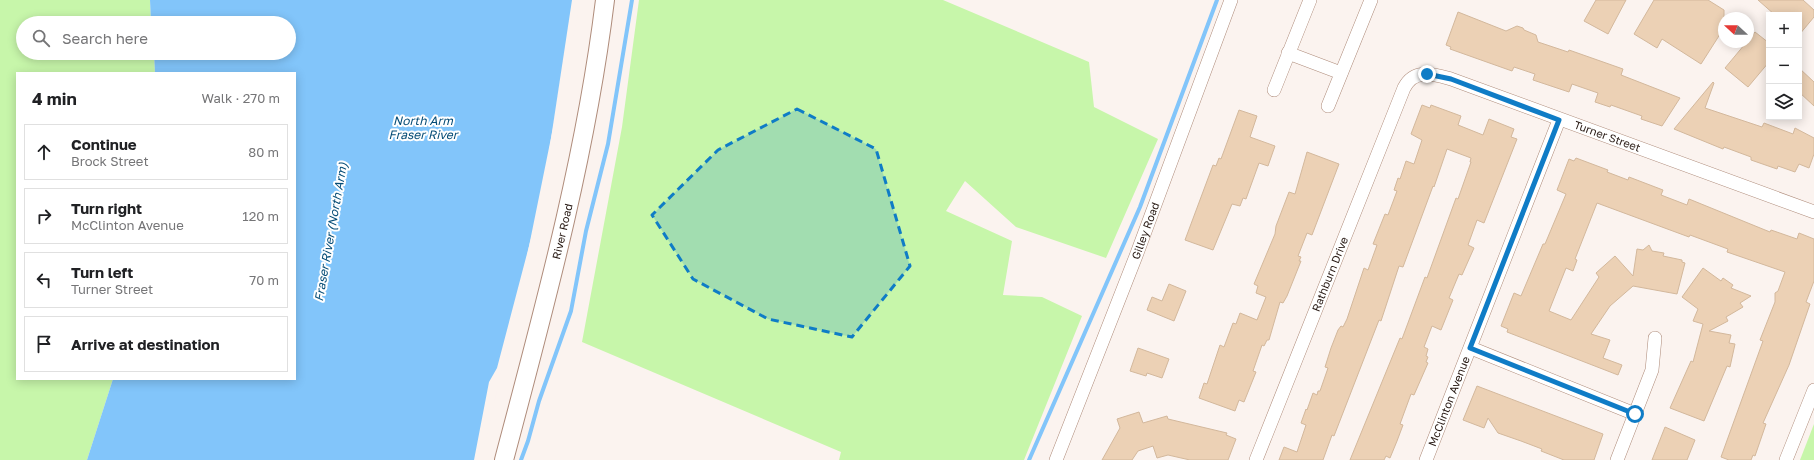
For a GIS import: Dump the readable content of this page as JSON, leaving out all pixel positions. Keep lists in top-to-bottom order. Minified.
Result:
{"streets":{"street":["Turner Street","Gilley Road","River Road","Rathburn Drive","McClinton Avenue"]},"crossings":[["Turner Street","Rathburn Drive"],["Turner Street","McClinton Avenue"]],"water":["North Arm Fraser River","Fraser River (North Arm)"],"north":"left","page":{"map_buttons":["+","−"],"search":"Search here","heading":["4 min","Walk · 270 m"],"list":[["Continue","Brock Street","80 m"],["Turn right","McClinton Avenue","120 m"],["Turn left","Turner Street","70 m"],"Arrive at destination"]}}
